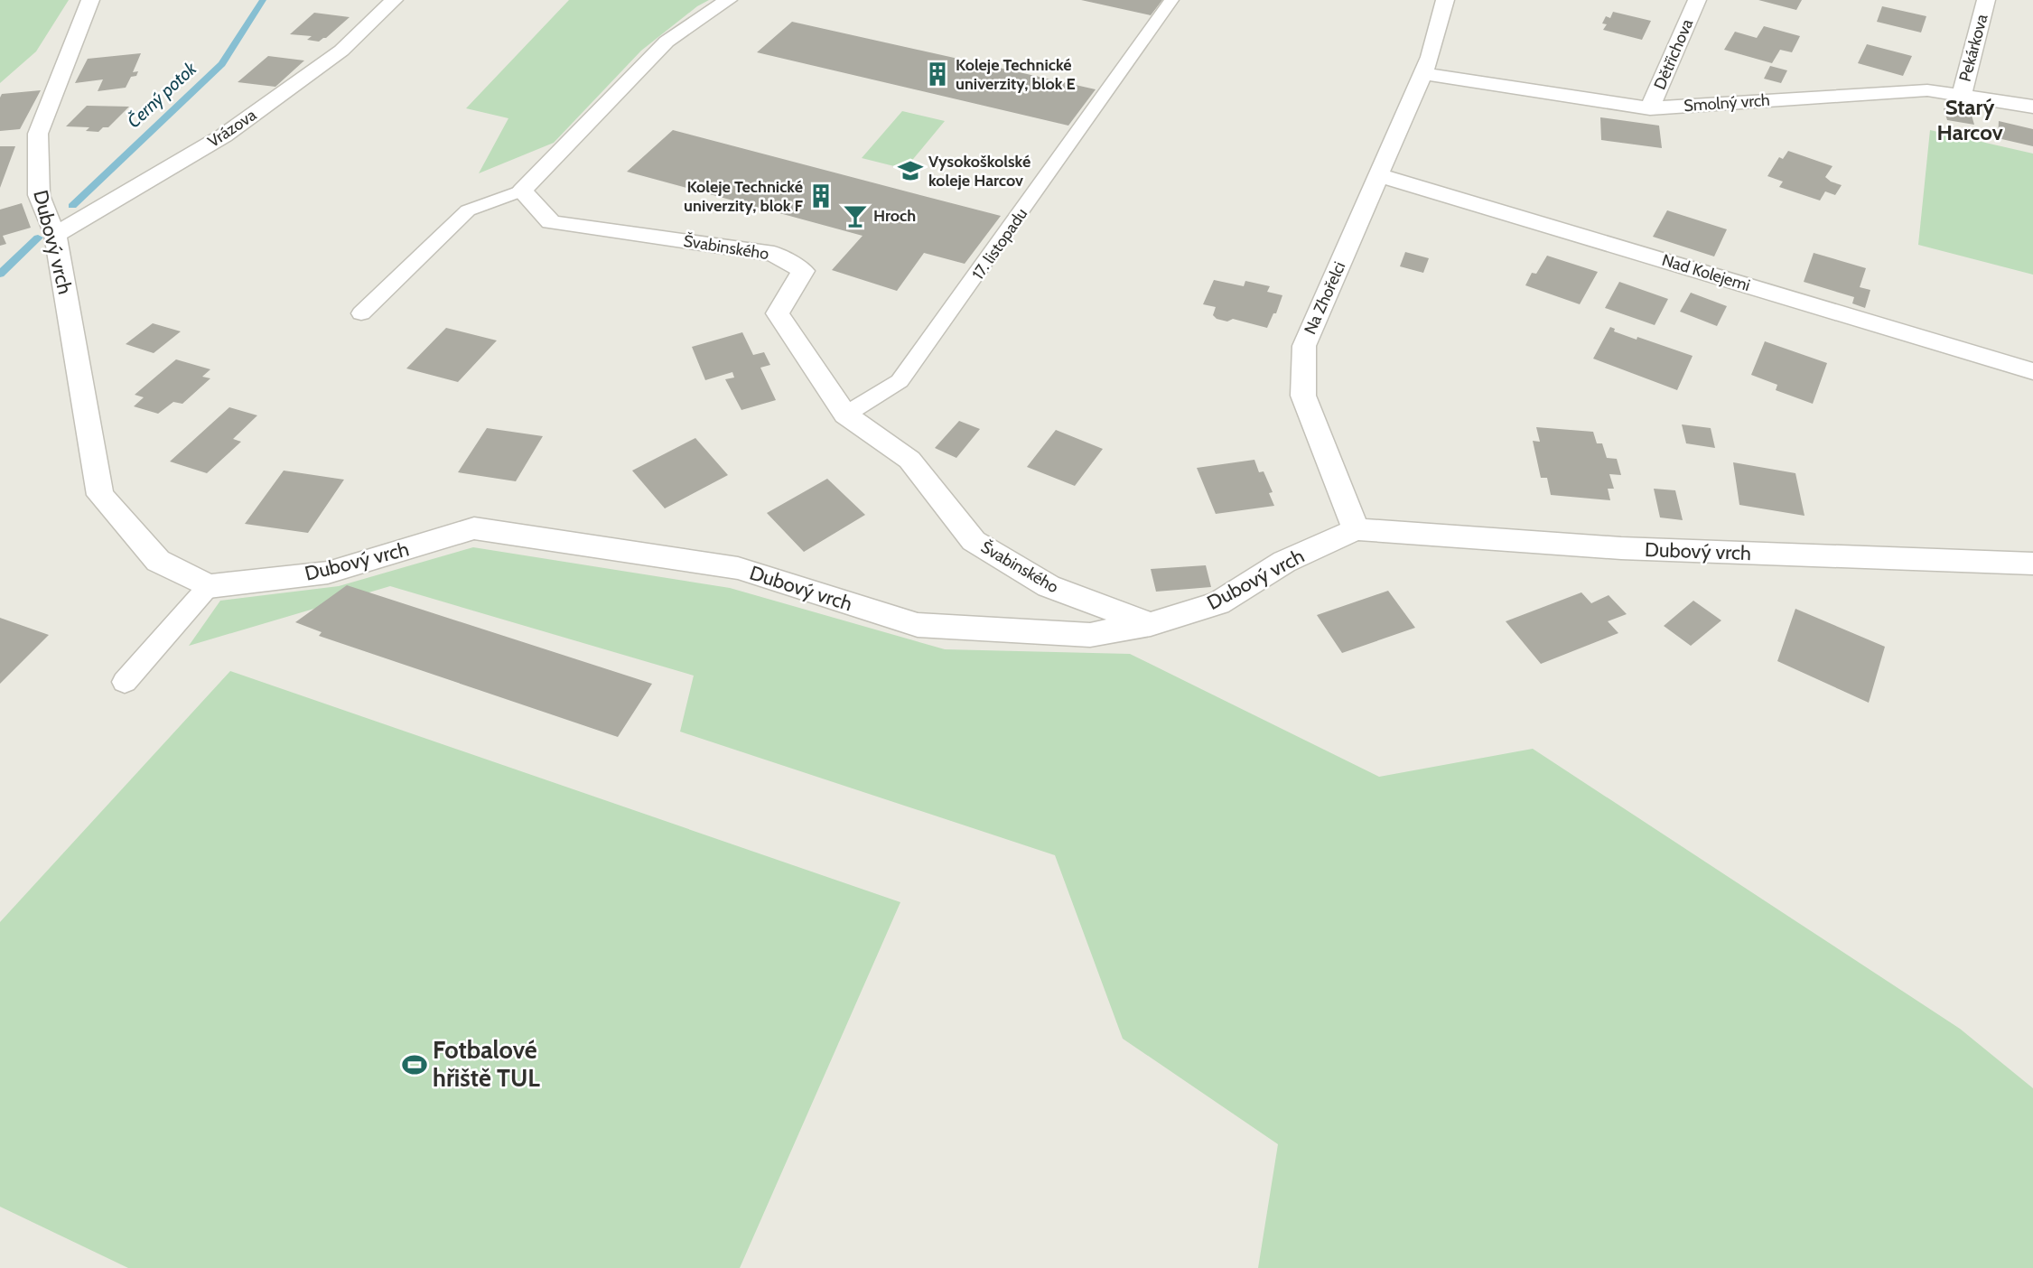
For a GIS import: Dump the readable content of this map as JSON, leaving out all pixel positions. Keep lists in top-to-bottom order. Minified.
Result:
{"streets":{"street":["Pekárkova","Dětřichova","Smolný vrch","Vrázova","Dubový vrch","Švabinského","Nad Kolejemi","Na Zhořelci"],"lane":["17. listopadu"]},"crossings":[["Pekárkova","Smolný vrch"],["Dětřichova","Smolný vrch"],["Smolný vrch","Na Zhořelci"],["Vrázova","Dubový vrch"],["Dubový vrch","Švabinského"],["Dubový vrch","Na Zhořelci"],["17. listopadu","Švabinského"],["Nad Kolejemi","Na Zhořelci"]],"districts":["Starý Harcov"],"water":["Černý potok"],"places":{"building":["Koleje Technické univerzity, blok E","Koleje Technické univerzity, blok F"],"school or university":["Vysokoškolské koleje Harcov"],"bar":["Hroch"],"sports":["Fotbalové hřiště TUL"]}}
